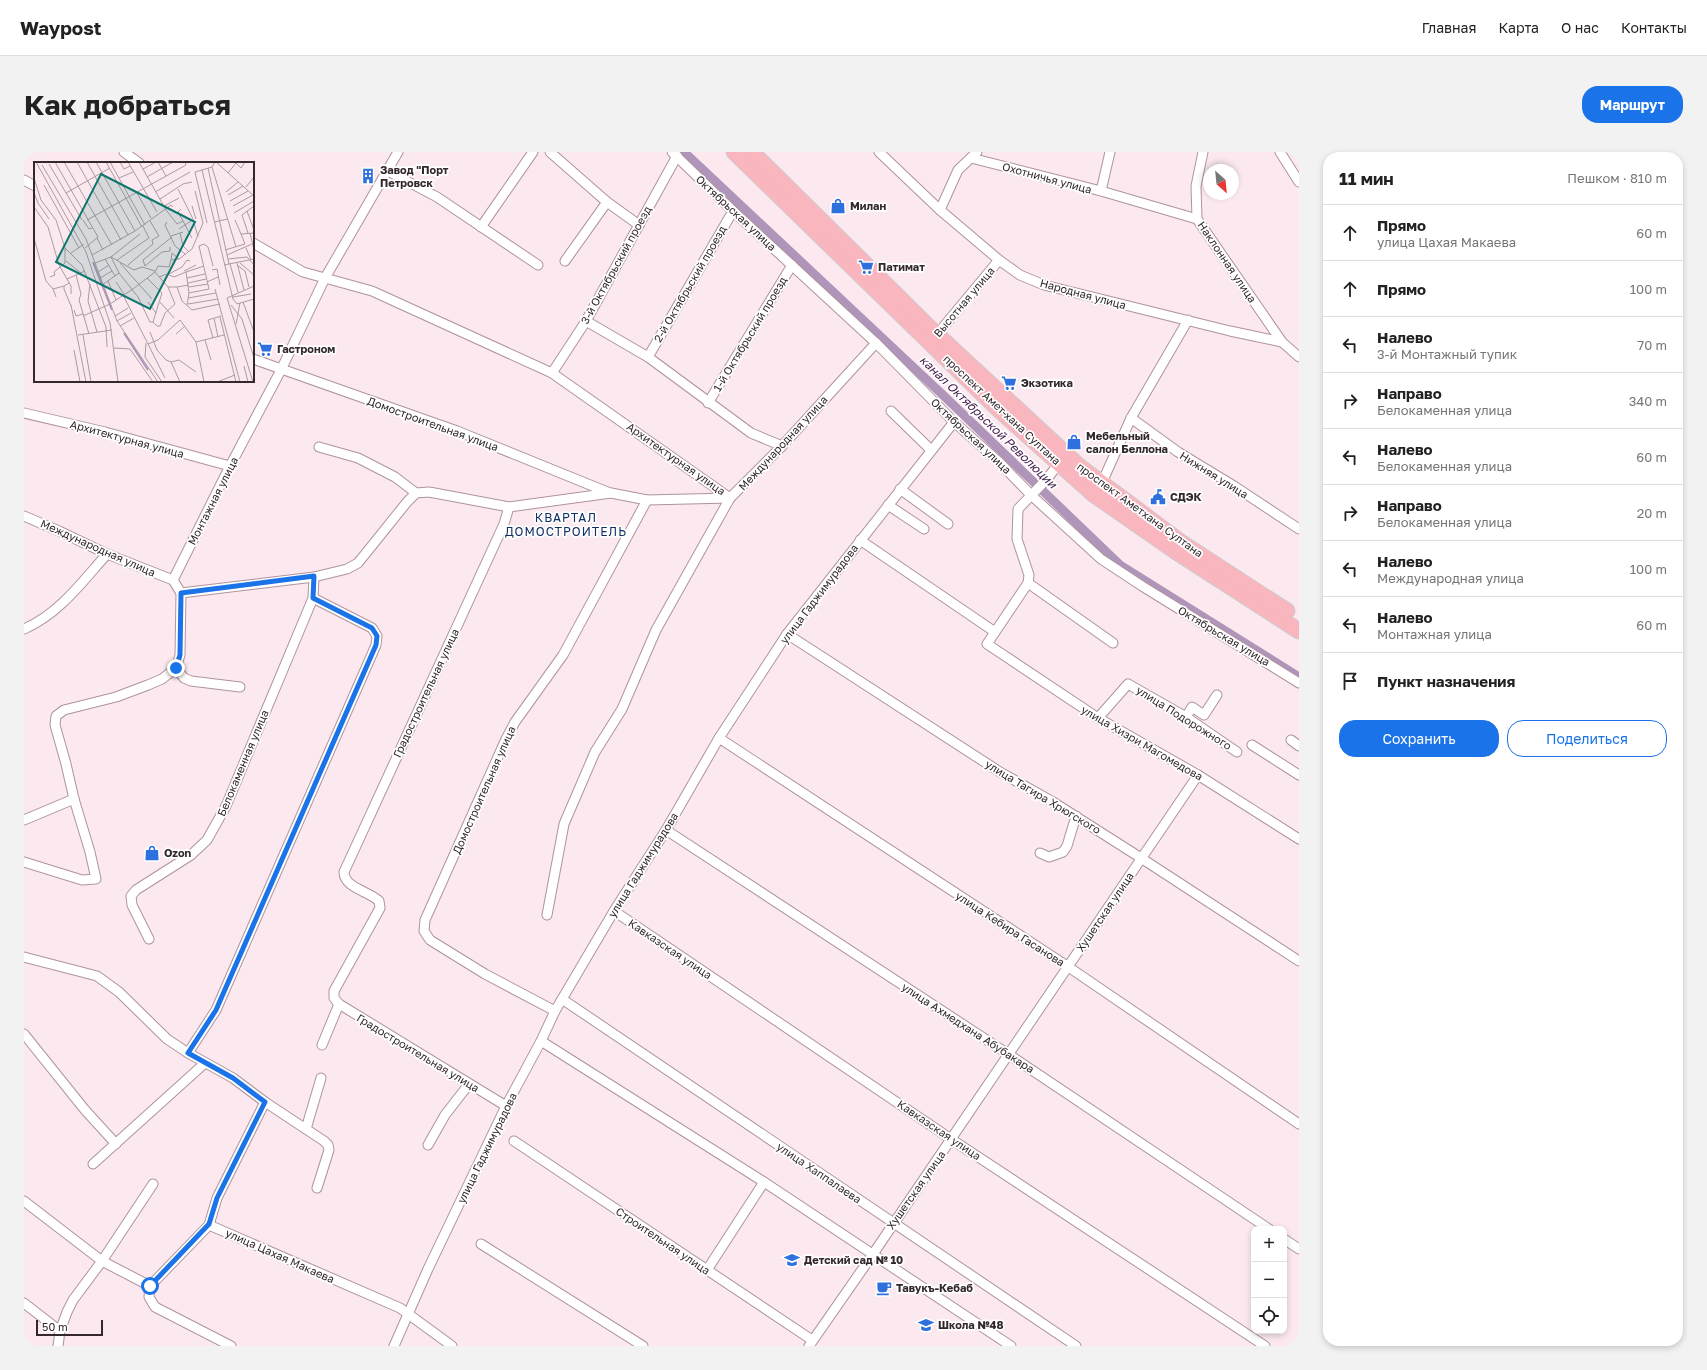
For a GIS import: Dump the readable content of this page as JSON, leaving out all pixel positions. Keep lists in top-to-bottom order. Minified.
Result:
{"streets":{"main road":["проспект Амет-хана Султана","проспект Аметхана Султана"],"street":["Охотничья улица","Октябрьская улица","Наклонная улица","3-й Октябрьский проезд","2-й Октябрьский проезд","Народная улица","Высотная улица","1-й Октябрьский проезд","Домостроительная улица","Архитектурная улица","Международная улица","Нижняя улица","Монтажная улица","улица Гаджимурадова","Градостроительная улица","улица Подорожного","улица Хизри Магомедова","Белокаменная улица","улица Тагира Хрюгского","Хушетская улица","улица Кебира Гасанова","Кавказская улица","улица Ахмедхана Абубакара","улица Хаппалаева","Строительная улица","улица Цахая Макаева"]},"crossings":[["Охотничья улица","Наклонная улица"],["Октябрьская улица","3-й Октябрьский проезд"],["Октябрьская улица","2-й Октябрьский проезд"],["Октябрьская улица","1-й Октябрьский проезд"],["Октябрьская улица","Международная улица"],["Октябрьская улица","улица Гаджимурадова"],["Наклонная улица","Народная улица"],["3-й Октябрьский проезд","Архитектурная улица"],["Народная улица","Высотная улица"],["Высотная улица","проспект Амет-хана Султана"],["проспект Амет-хана Султана","проспект Аметхана Султана"],["Домостроительная улица","Международная улица"],["Домостроительная улица","Монтажная улица"],["Домостроительная улица","улица Гаджимурадова"],["Архитектурная улица","Международная улица"],["Архитектурная улица","Монтажная улица"],["Международная улица","Монтажная улица"],["Международная улица","Градостроительная улица"],["улица Гаджимурадова","Градостроительная улица"],["улица Гаджимурадова","улица Тагира Хрюгского"],["улица Гаджимурадова","улица Кебира Гасанова"],["улица Гаджимурадова","Кавказская улица"],["улица Гаджимурадова","улица Ахмедхана Абубакара"],["улица Гаджимурадова","улица Хаппалаева"],["улица Гаджимурадова","улица Цахая Макаева"],["улица Подорожного","улица Хизри Магомедова"],["улица Хизри Магомедова","Хушетская улица"],["улица Тагира Хрюгского","Хушетская улица"],["Хушетская улица","улица Кебира Гасанова"],["Хушетская улица","Кавказская улица"],["Хушетская улица","улица Ахмедхана Абубакара"],["Хушетская улица","улица Хаппалаева"],["Хушетская улица","Строительная улица"]],"districts":["КВАРТАЛ ДОМОСТРОИТЕЛЬ"],"water":["канал Октябрьской Революции"],"places":{"building":["Завод \"Порт Петровск"],"shop":["Милан","Мебельный салон Беллона","Ozon"],"supermarket":["Патимат","Гастроном","Экзотика"],"public building":["СДЭК"],"school or university":["Детский сад № 10","Школа №48"],"cafe":["Тавукъ-Кебаб"]},"scale_bar":"50 m","north":"bottom right","page":{"header":"Waypost","nav":["Главная","Карта","О нас","Контакты"],"buttons":["Маршрут",["Сохранить","Поделиться"]],"title":"Как добраться","heading":["11 мин","Пешком · 810 m"],"list":[["Прямо","улица Цахая Макаева","60 m"],["Прямо","100 m"],["Налево","3-й Монтажный тупик","70 m"],["Направо","Белокаменная улица","340 m"],["Налево","Белокаменная улица","60 m"],["Направо","Белокаменная улица","20 m"],["Налево","Международная улица","100 m"],["Налево","Монтажная улица","60 m"],"Пункт назначения"],"map_buttons":["+","−"],"scale":"50 m"}}
